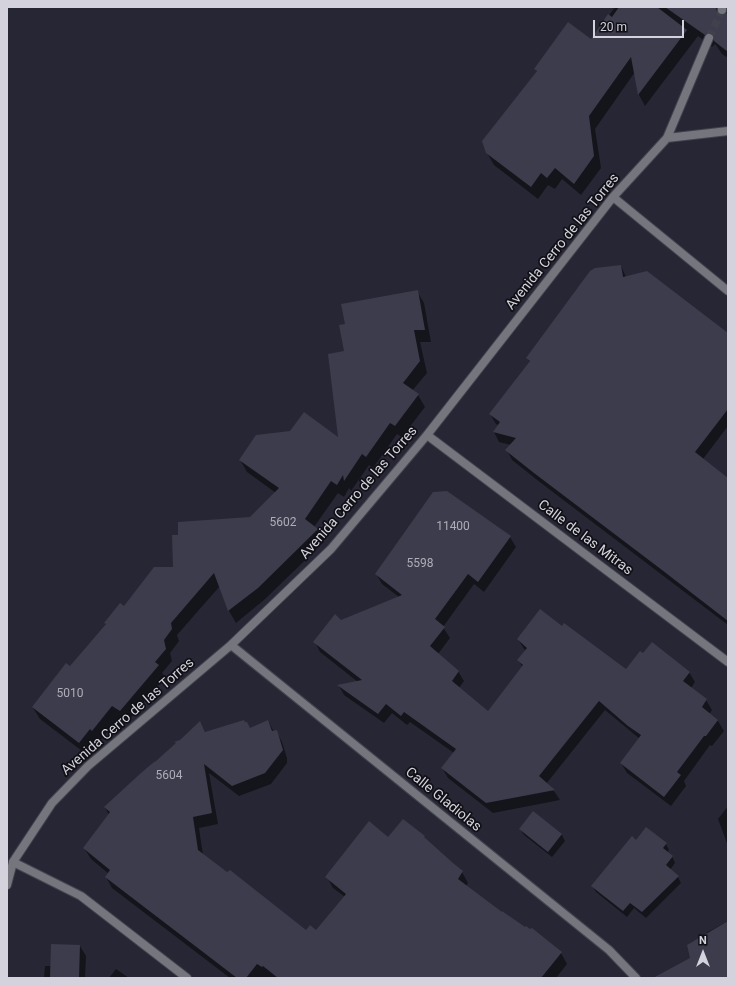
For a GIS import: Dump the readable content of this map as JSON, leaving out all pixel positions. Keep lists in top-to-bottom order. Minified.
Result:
{"streets":{"street":["Avenida Cerro de las Torres","Calle de las Mitras","Calle Gladiolas"]},"crossings":[["Avenida Cerro de las Torres","Calle de las Mitras"],["Avenida Cerro de las Torres","Calle Gladiolas"]],"house_numbers":["5602","11400","5598","5010","5604"],"scale_bar":"20 m","north":"top"}
